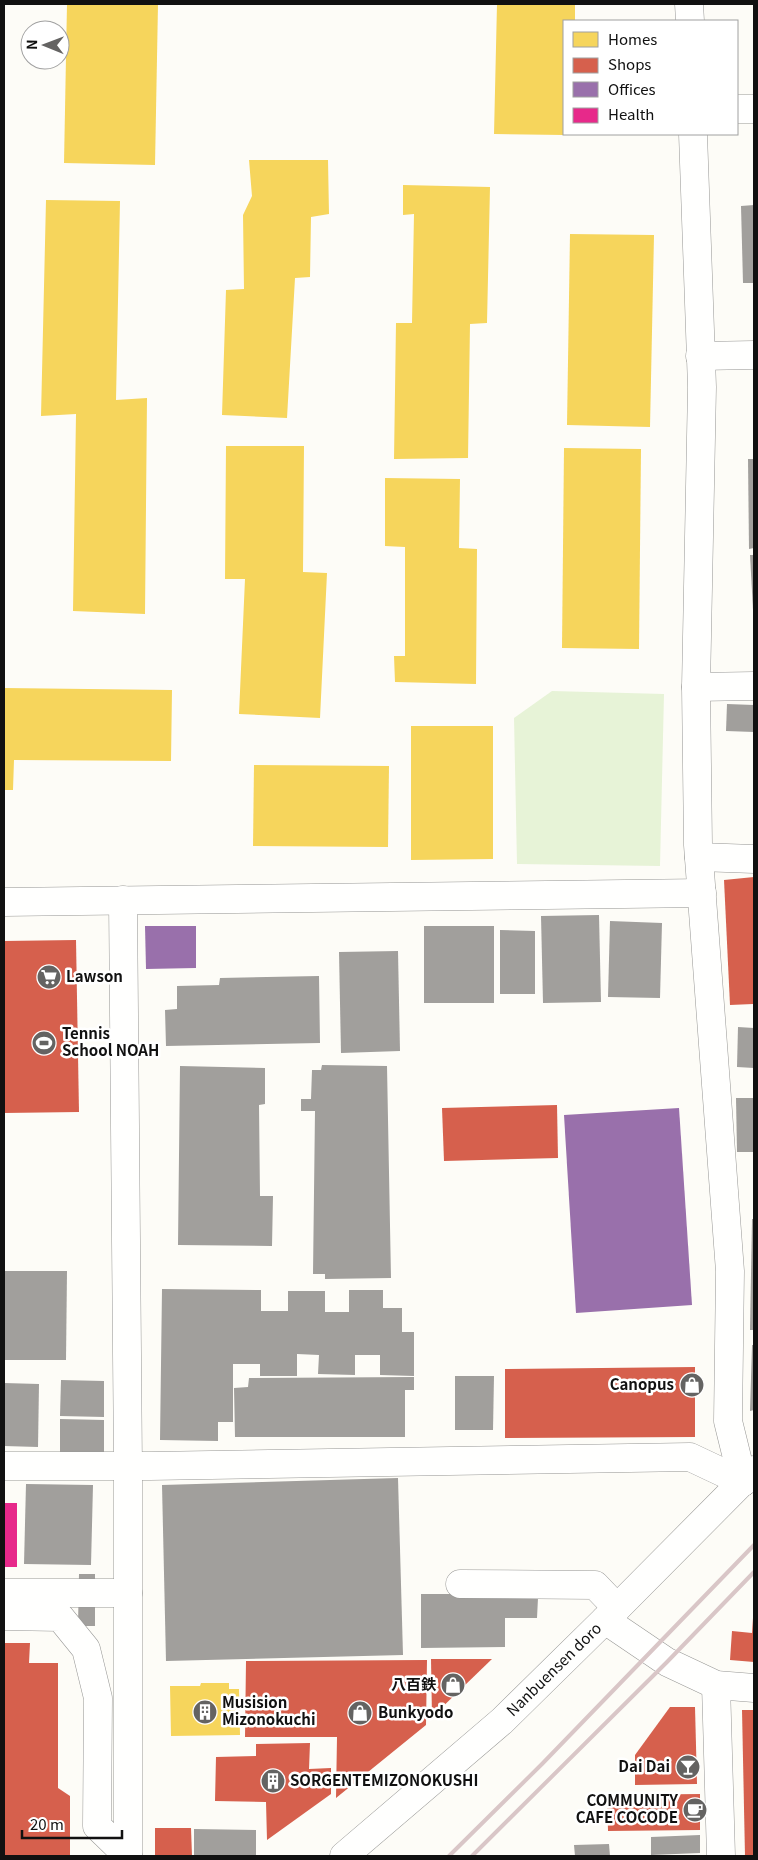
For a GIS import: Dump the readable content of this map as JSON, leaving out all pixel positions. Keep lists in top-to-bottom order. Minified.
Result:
{"streets":{"street":["Nanbuensen doro"]},"places":{"supermarket":["Lawson"],"sports":["Tennis School NOAH"],"shop":["Canopus","八百鉄","Bunkyodo"],"building":["Musision Mizonokuchi","SORGENTEMIZONOKUSHI"],"bar":["Dai Dai"],"cafe":["COMMUNITY CAFE COCODE"]},"legend":["Homes","Shops","Offices","Health"],"scale_bar":"20 m","north":"left"}
